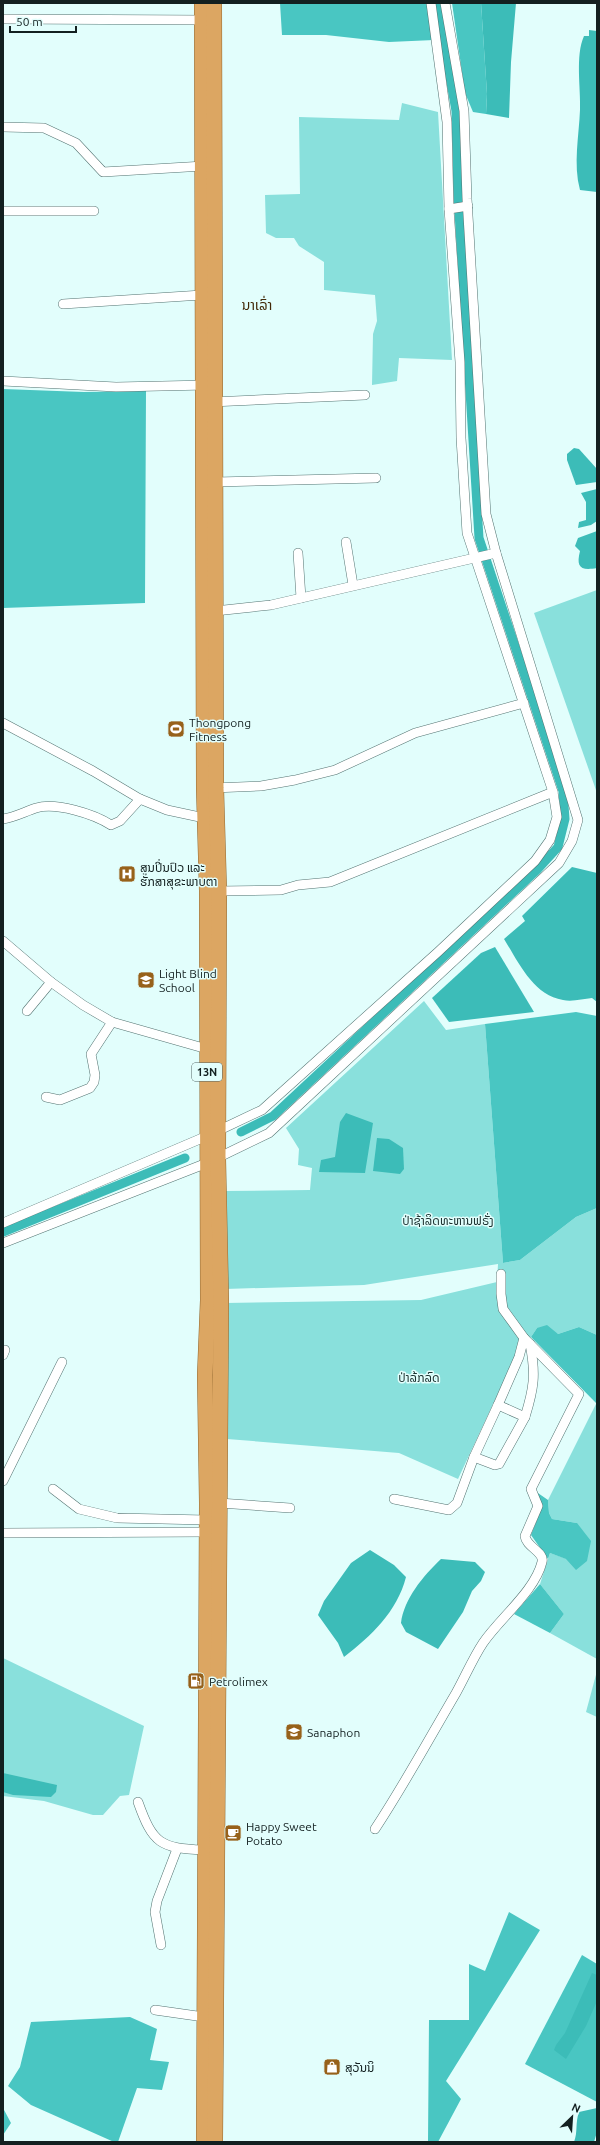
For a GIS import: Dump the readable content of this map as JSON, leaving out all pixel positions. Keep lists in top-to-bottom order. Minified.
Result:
{"streets":{"highway":["13N"]},"districts":["ນາເລົ່າ"],"parks":["ປ່າຊ້າລິດທະຫານຟຣັ່ງ","ປ່າລ້ກລົດ"],"places":{"sports":["Thongpong Fitness"],"hospital":["ສູນປິ່ນປົວ ແລະ ຮັກສາສຸຂະພາບຕາ"],"school or university":["Light Blind School","Sanaphon"],"fuel station":["Petrolimex"],"cafe":["Happy Sweet Potato"],"shop":["ສຸວັນນິ"]},"scale_bar":"50 m","north":"top right"}
